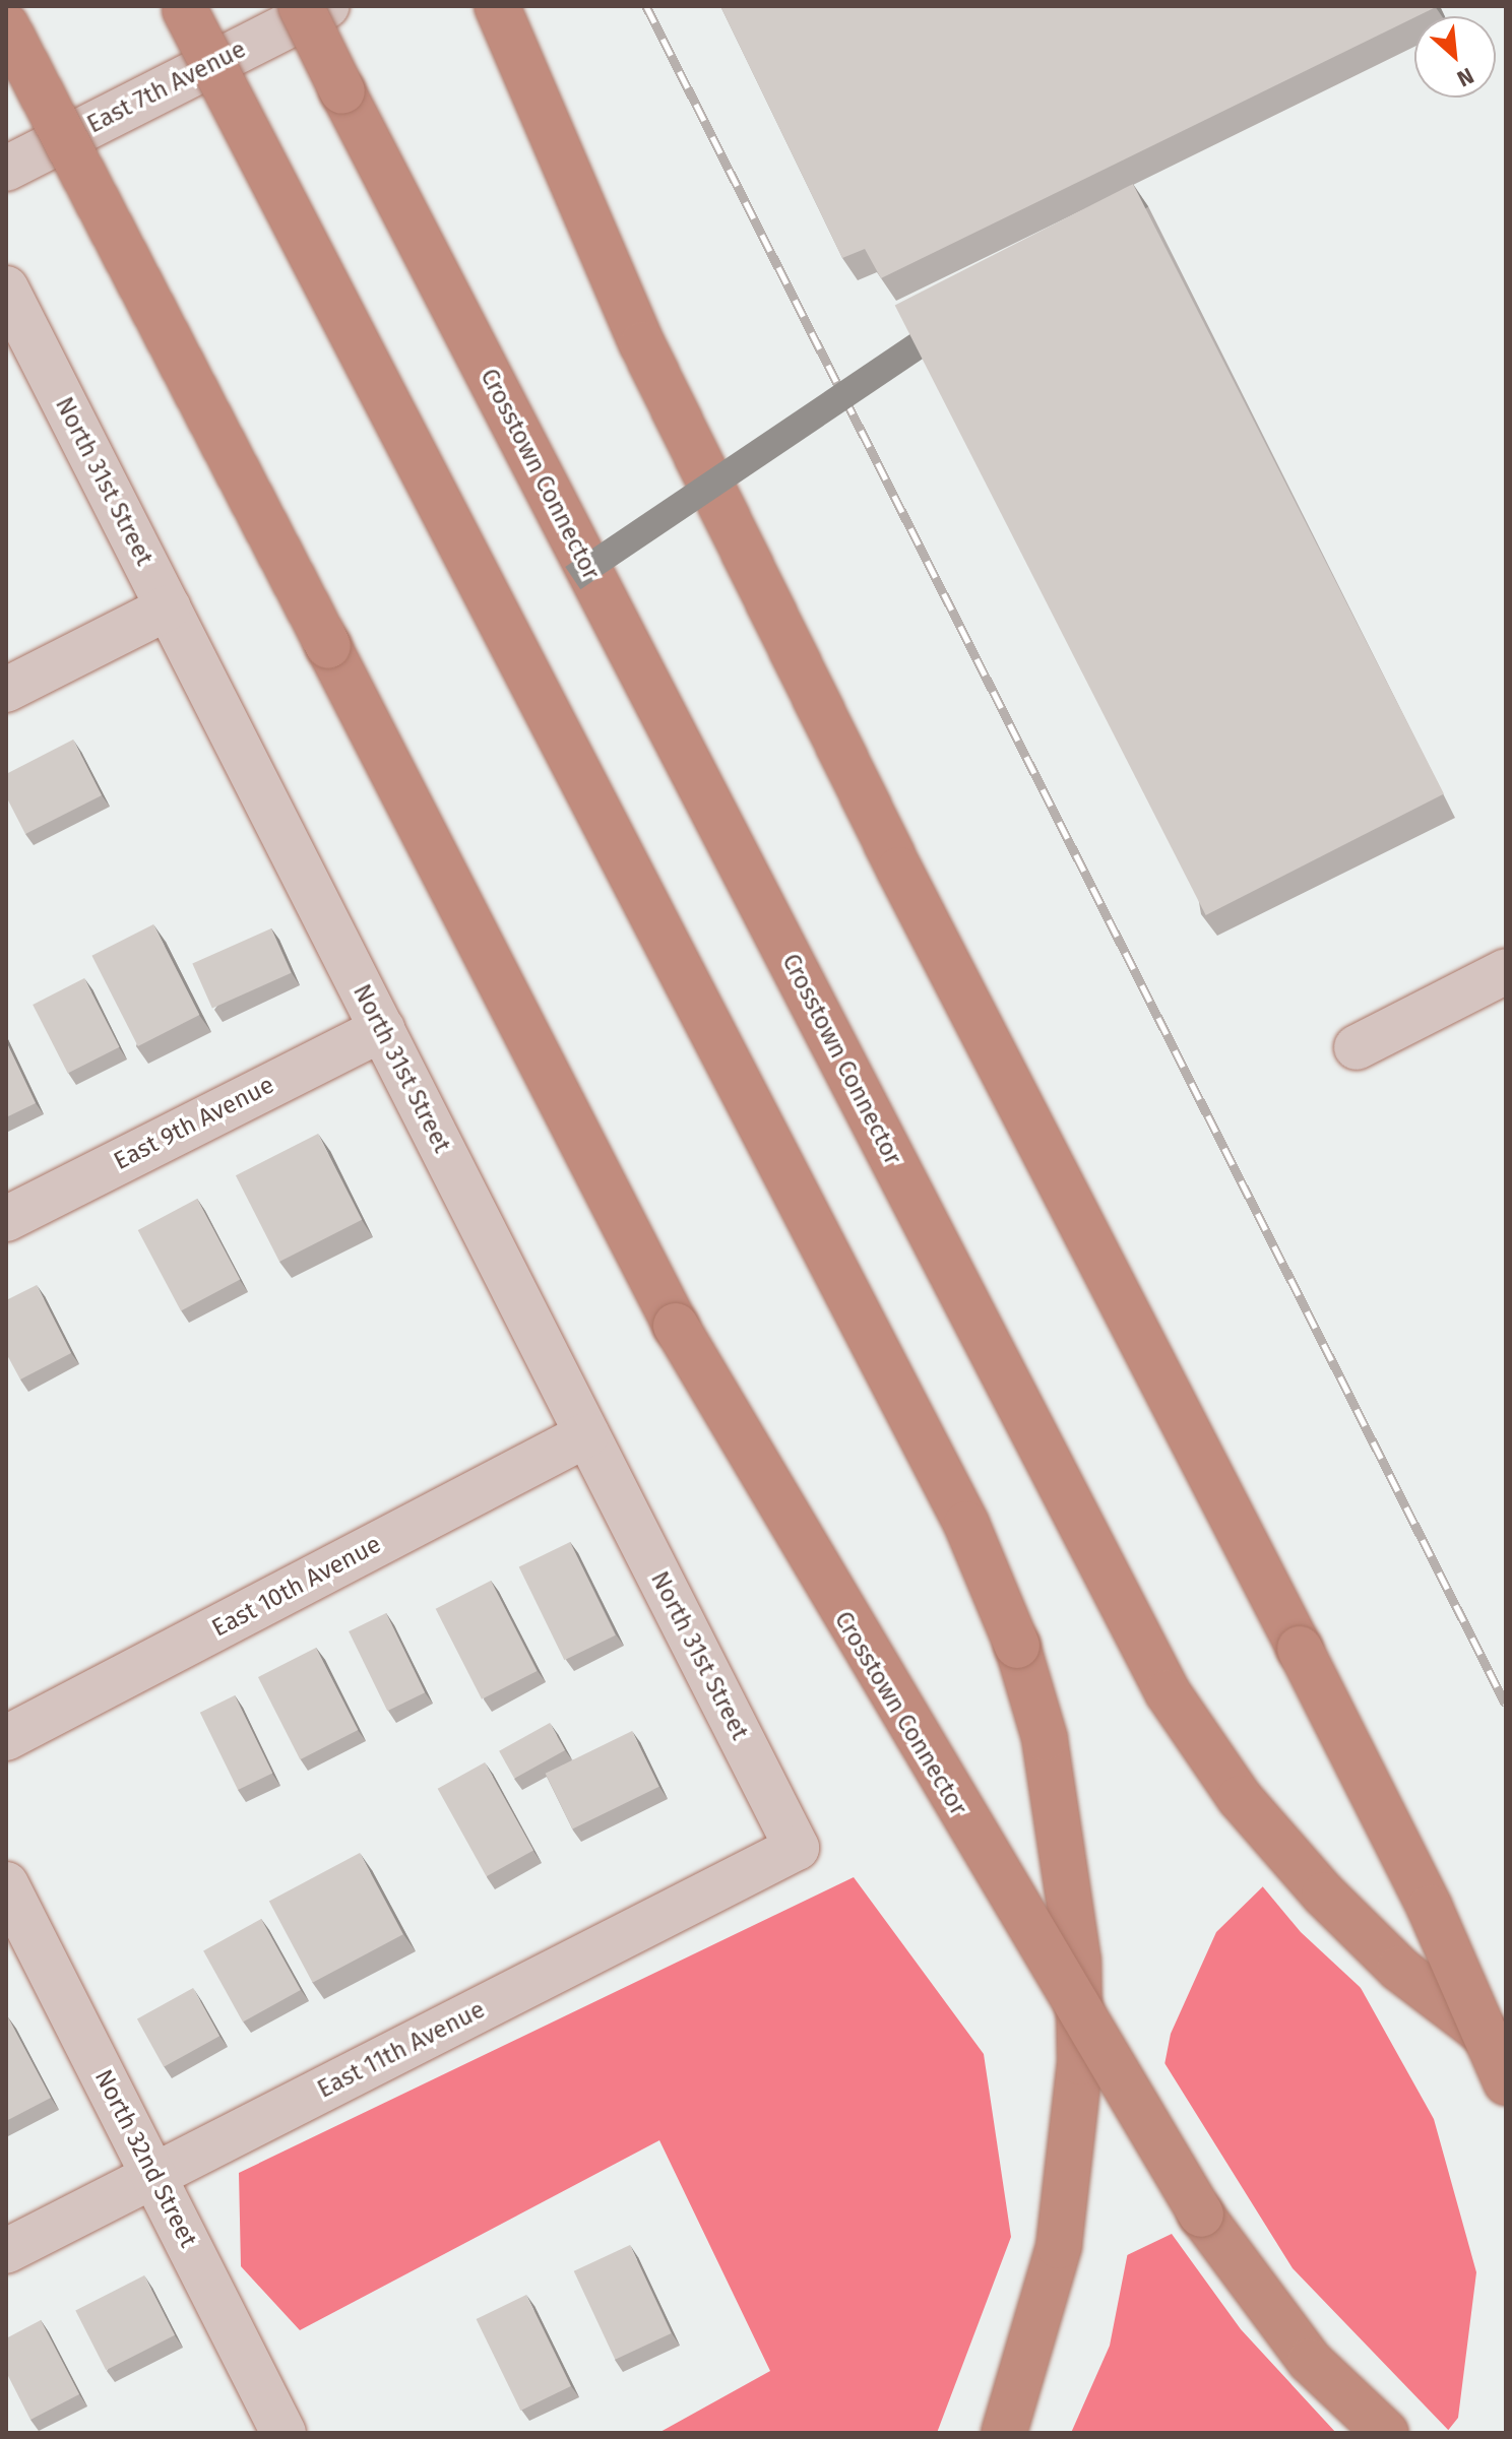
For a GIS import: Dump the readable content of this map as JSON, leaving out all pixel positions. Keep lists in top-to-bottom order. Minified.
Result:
{"streets":{"highway":["Crosstown Connector"],"street":["East 7th Avenue","North 31st Street","East 9th Avenue","East 10th Avenue","East 11th Avenue","North 32nd Street"]},"crossings":[["North 31st Street","East 9th Avenue"],["North 31st Street","East 10th Avenue"],["North 31st Street","East 11th Avenue"],["East 11th Avenue","North 32nd Street"]],"north":"bottom right"}
